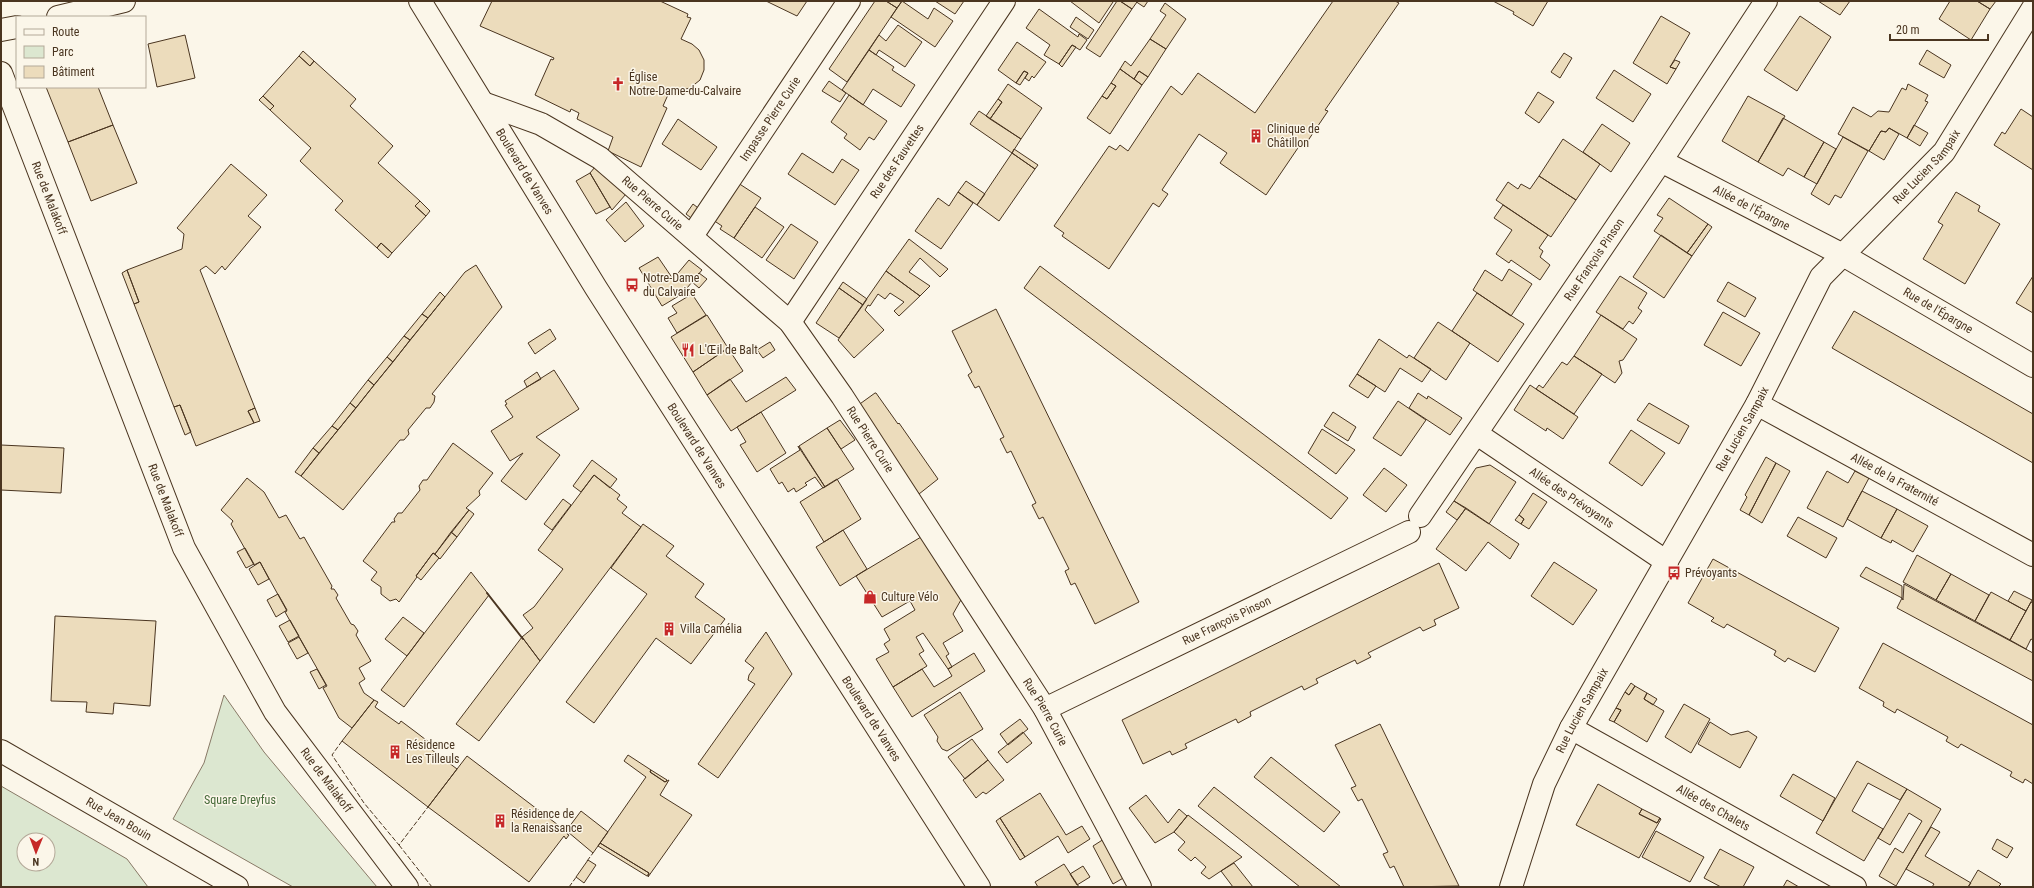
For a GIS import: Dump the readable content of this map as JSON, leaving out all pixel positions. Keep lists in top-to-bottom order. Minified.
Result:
{"streets":{"street":["Impasse Pierre Curie","Rue des Fauvettes","Rue Lucien Sampaix","Boulevard de Vanves","Rue de Malakoff","Rue Pierre Curie","Allée de l'Épargne","Rue François Pinson","Rue de l'Épargne","Allée de la Fraternité","Allée des Prévoyants","Allée des Chalets","Rue Jean Bouin"]},"crossings":[["Impasse Pierre Curie","Rue Pierre Curie"],["Rue des Fauvettes","Rue Pierre Curie"],["Rue Lucien Sampaix","Allée de l'Épargne"],["Rue Lucien Sampaix","Rue de l'Épargne"],["Rue Lucien Sampaix","Allée de la Fraternité"],["Rue Lucien Sampaix","Allée des Prévoyants"],["Rue Lucien Sampaix","Allée des Chalets"],["Boulevard de Vanves","Rue Pierre Curie"],["Rue Pierre Curie","Rue François Pinson"],["Allée de l'Épargne","Rue François Pinson"],["Allée de l'Épargne","Rue de l'Épargne"],["Rue François Pinson","Allée des Prévoyants"]],"parks":["Square Dreyfus"],"places":{"church":["Église Notre-Dame-du-Calvaire"],"building":["Clinique de Châtillon","Villa Camélia","Résidence Les Tilleuls","Résidence de la Renaissance"],"bus stop":["Notre-Dame du Calvaire","Prévoyants"],"restaurant":["L'Œil de Balt"],"shop":["Culture Vélo"]},"legend":["Route","Parc","Bâtiment"],"scale_bar":"20 m","north":"bottom"}
